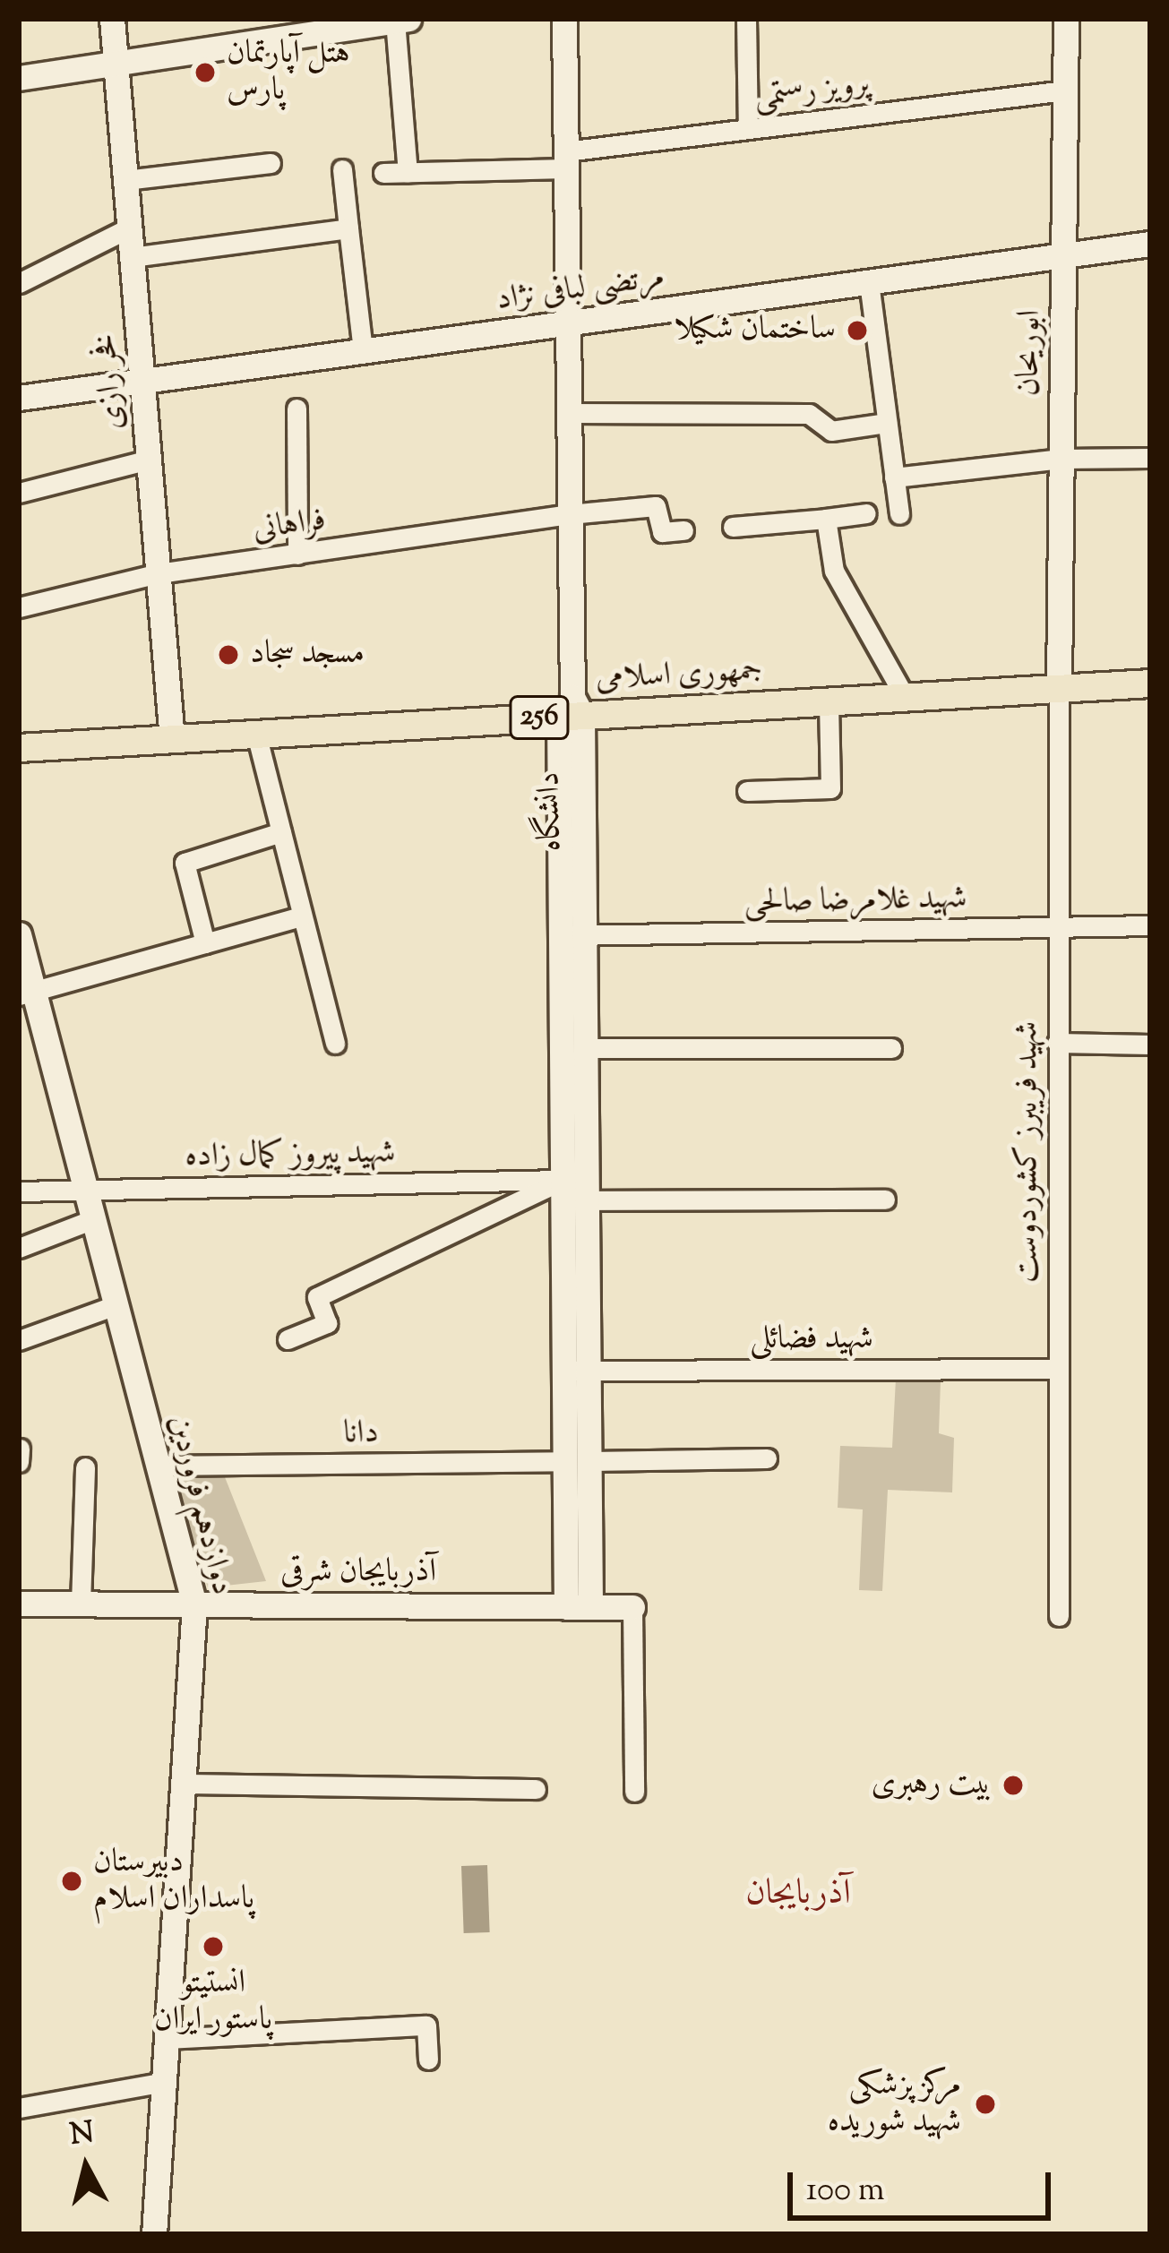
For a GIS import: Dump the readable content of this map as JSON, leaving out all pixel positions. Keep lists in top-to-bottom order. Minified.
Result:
{"streets":{"main road":["مرتضی لبافی نژاد","ابوریحان","فخر رازی","جمهوری اسلامی","256","دانشگاه","دوازدهم فروردین","آذربایجان شرقی"],"street":["پرویز رستمی","فراهانی","شهید غلامرضا صالحی","شهید فریبرز کشوردوست","شهید پیروز کمال زاده","شهید فضائلی","دانا"]},"crossings":[["پرویز رستمی","ابوریحان"],["پرویز رستمی","دانشگاه"],["مرتضی لبافی نژاد","ابوریحان"],["مرتضی لبافی نژاد","فخر رازی"],["مرتضی لبافی نژاد","دانشگاه"],["ابوریحان","جمهوری اسلامی"],["ابوریحان","شهید فریبرز کشوردوست"],["فخر رازی","فراهانی"],["فخر رازی","جمهوری اسلامی"],["فراهانی","دانشگاه"],["جمهوری اسلامی","دانشگاه"],["جمهوری اسلامی","شهید فریبرز کشوردوست"],["دانشگاه","شهید غلامرضا صالحی"],["دانشگاه","شهید پیروز کمال زاده"],["دانشگاه","شهید فضائلی"],["دانشگاه","دانا"],["دانشگاه","آذربایجان شرقی"],["شهید غلامرضا صالحی","شهید فریبرز کشوردوست"],["شهید فریبرز کشوردوست","شهید فضائلی"],["شهید پیروز کمال زاده","دوازدهم فروردین"],["دانا","دوازدهم فروردین"],["دوازدهم فروردین","آذربایجان شرقی"]],"districts":["آذربایجان"],"places":["هتل آپارتمان پارس","ساختمان شکیلا","مسجد سجاد","بیت رهبری","دبیرستان پاسداران اسلام","انستیتو پاستور ایران","مرکز پزشکی شهید شوریده"],"scale_bar":"100 m","north":"top"}
